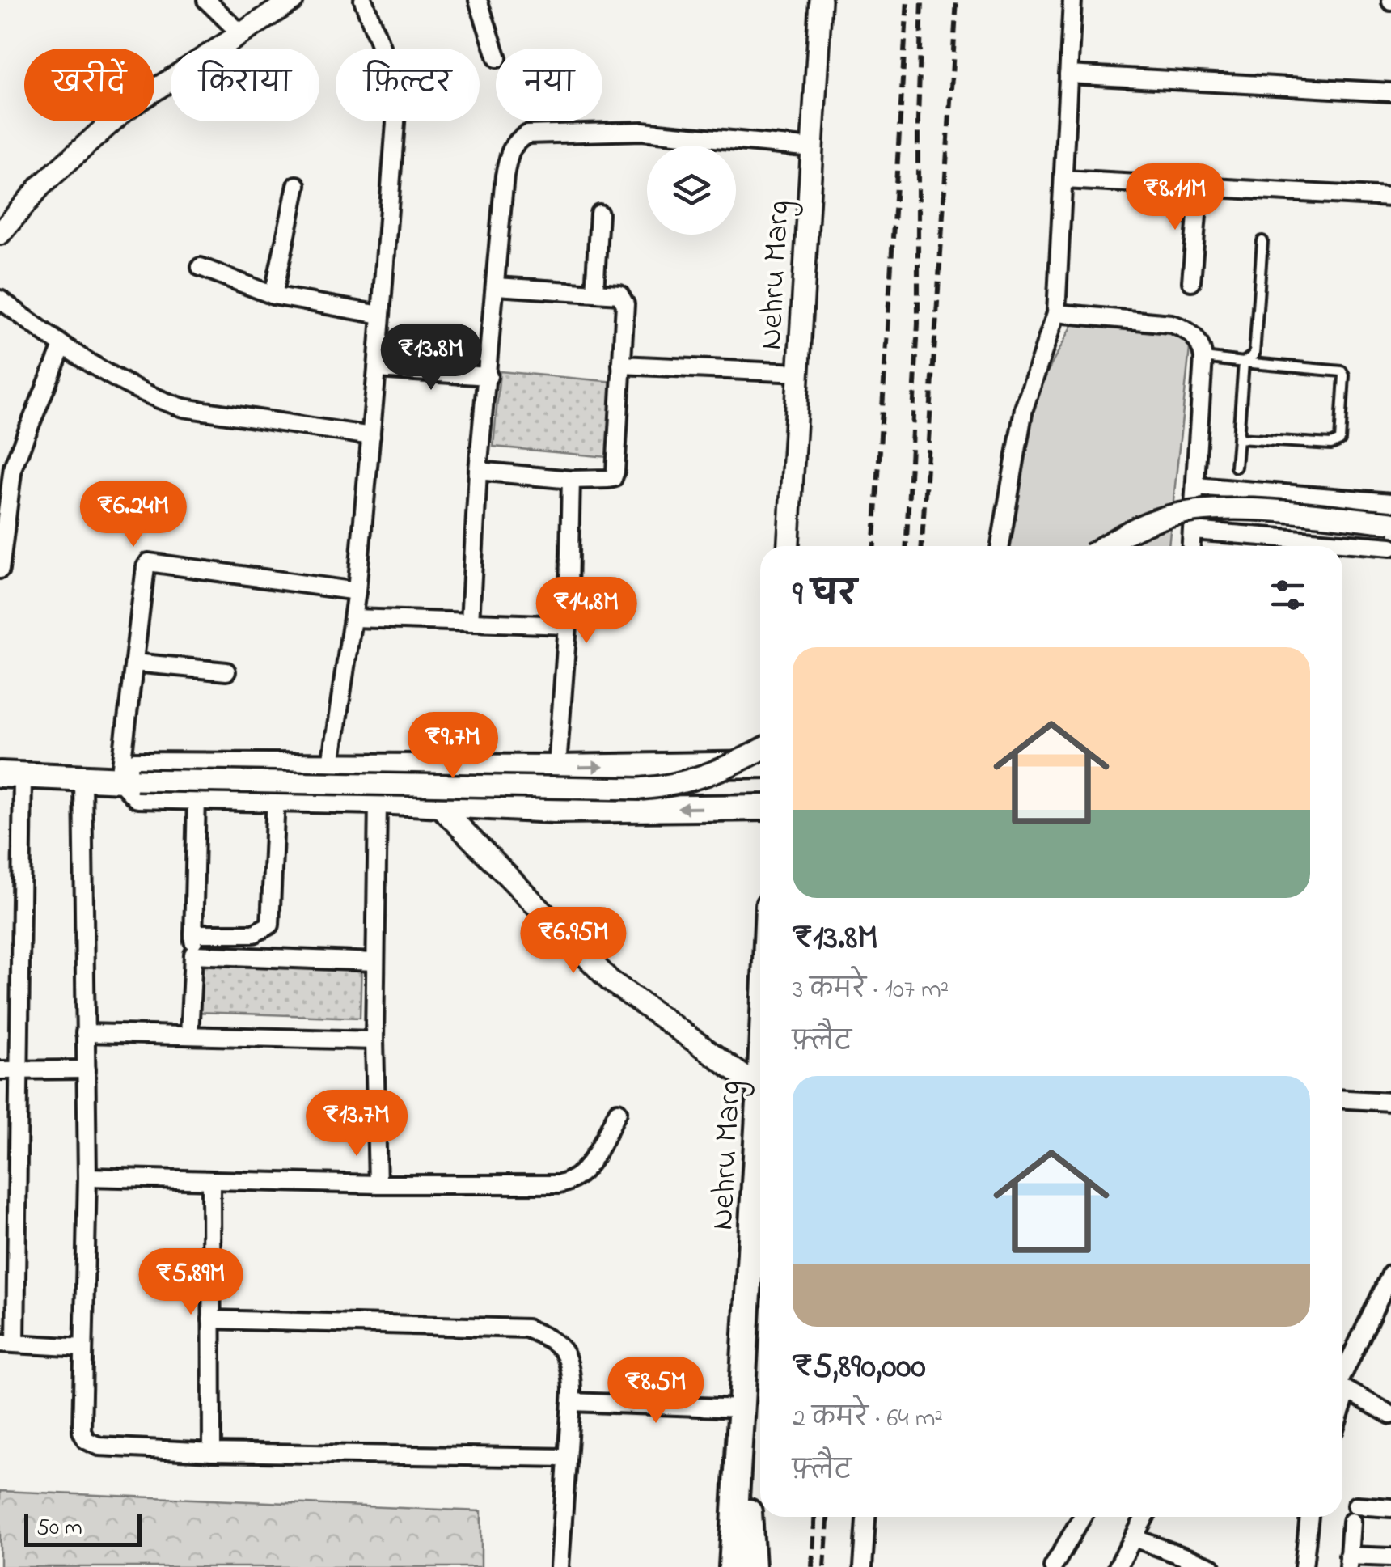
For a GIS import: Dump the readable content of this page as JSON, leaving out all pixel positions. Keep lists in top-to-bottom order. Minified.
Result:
{"streets":{"main road":["Nehru Marg"]},"scale_bar":"50 m","page":{"chip":["खरीदें","किराया","फ़िल्टर","नया"],"price":["₹8.11M","₹13.8M","₹6.24M","₹14.8M","₹9.7M","₹6.95M","₹13.7M","₹5.89M","₹8.5M"],"heading":"9 घर","list":[{"name":"₹13.8M","note":"3 कमरे · 107 m² · फ़्लैट"},{"name":"₹5,890,000","note":"2 कमरे · 64 m² · फ़्लैट"}],"scale":"50 m"}}
